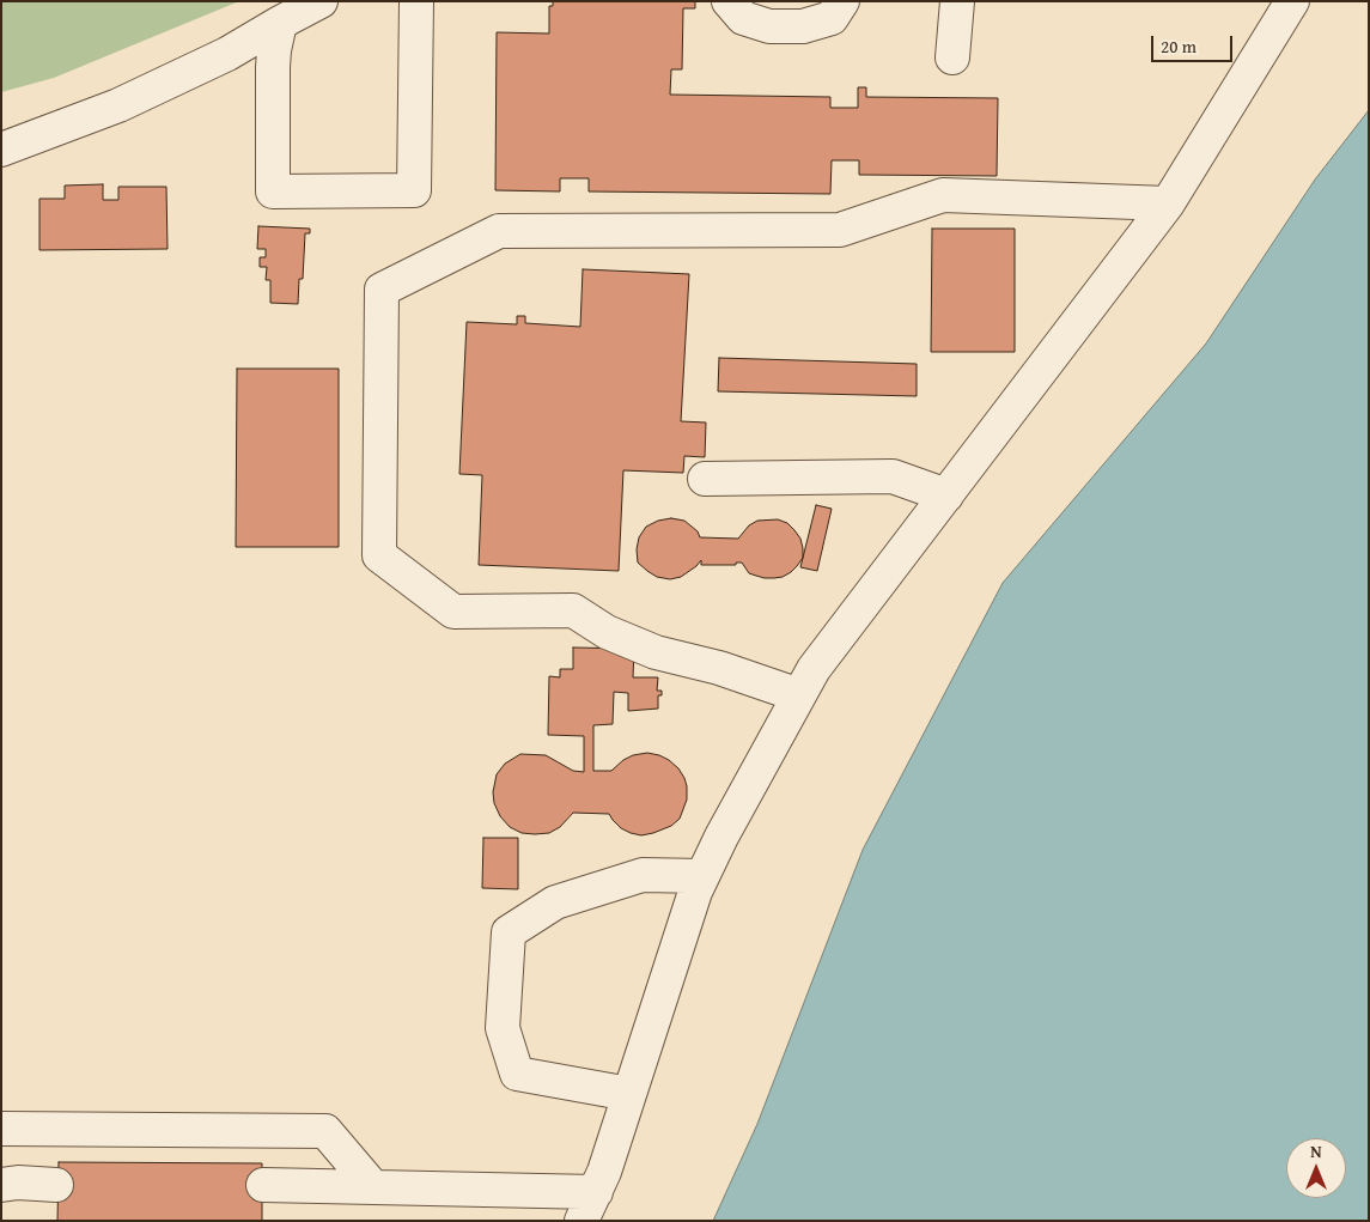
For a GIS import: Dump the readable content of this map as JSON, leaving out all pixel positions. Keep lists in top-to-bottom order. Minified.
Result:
{"scale_bar":"20 m","north":"top"}
